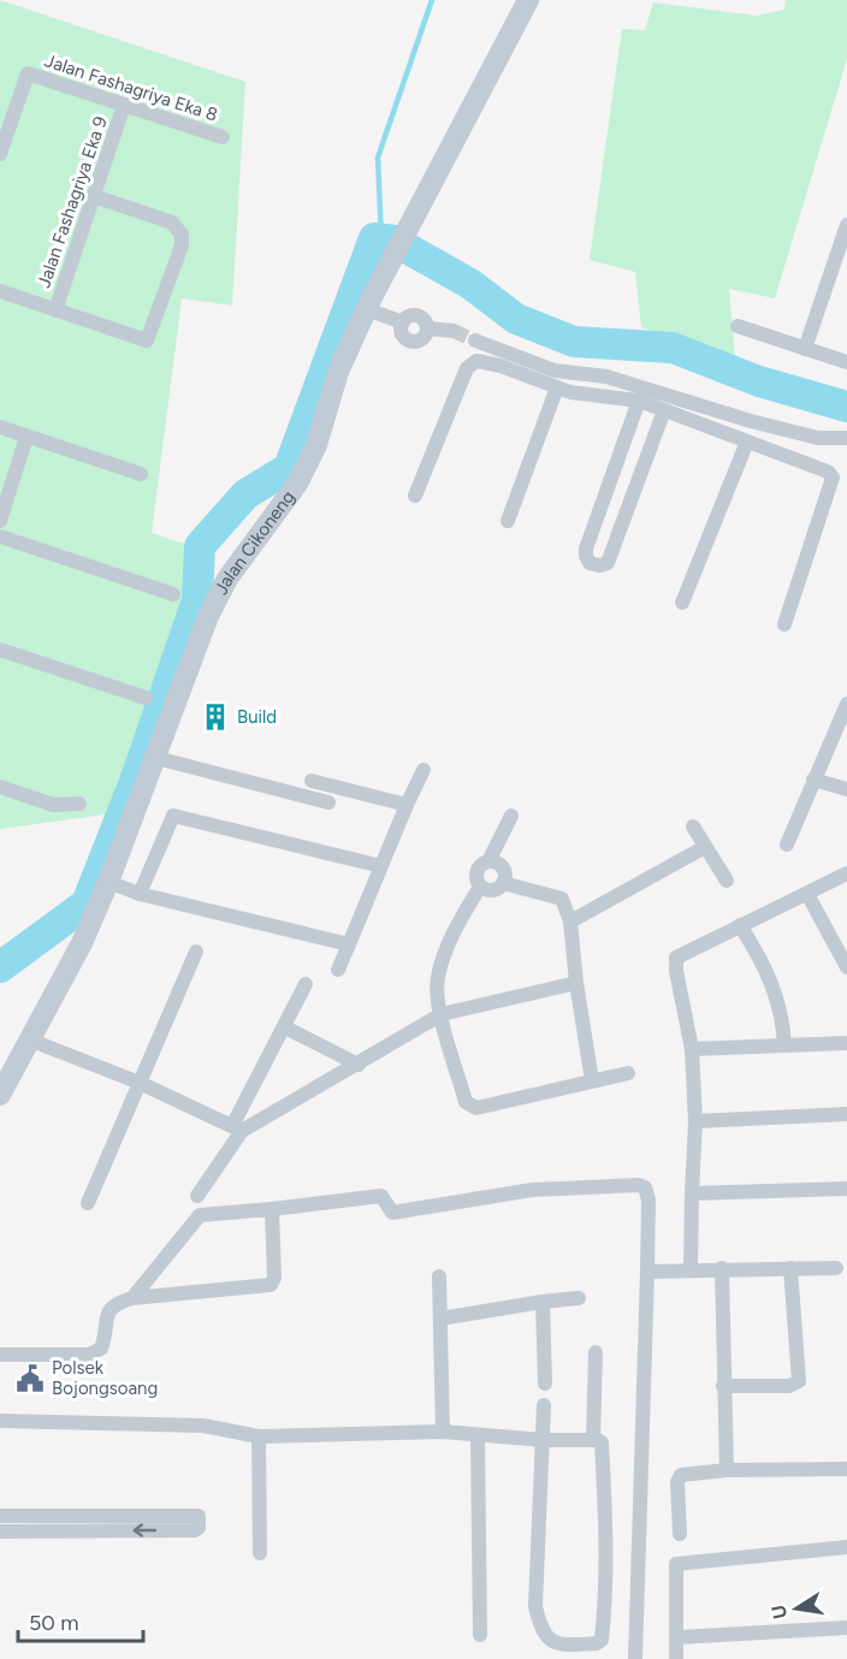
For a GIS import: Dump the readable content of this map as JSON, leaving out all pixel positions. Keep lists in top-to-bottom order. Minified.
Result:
{"streets":{"street":["Jalan Fashagriya Eka 8","Jalan Fashagriya Eka 9","Jalan Cikoneng"]},"crossings":[["Jalan Fashagriya Eka 8","Jalan Fashagriya Eka 9"]],"places":{"building":["Build"],"public building":["Polsek Bojongsoang"]},"scale_bar":"50 m","north":"left"}
